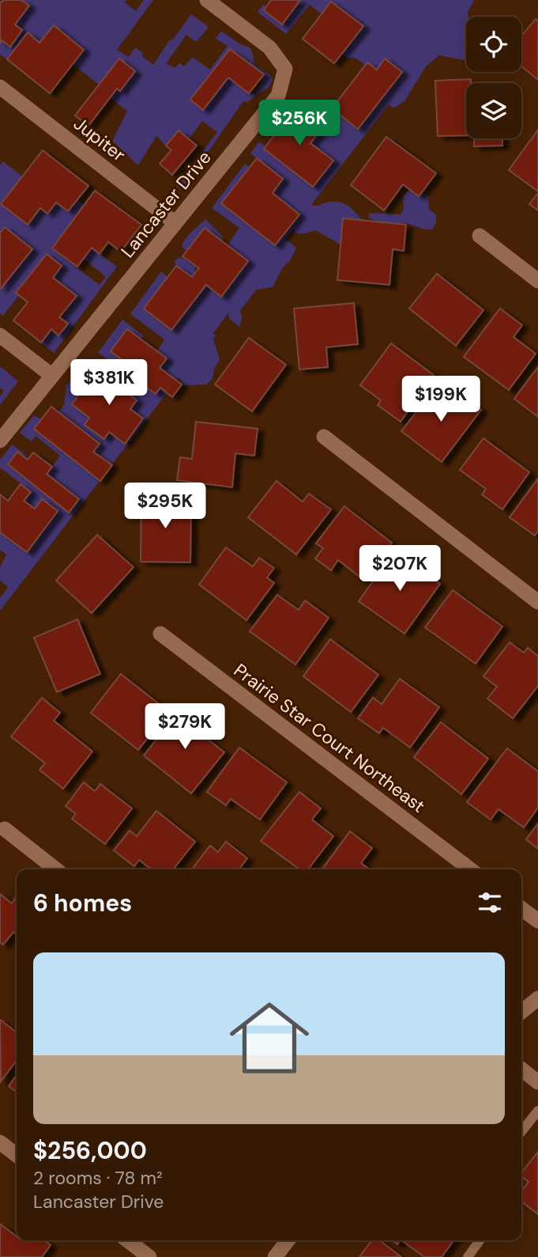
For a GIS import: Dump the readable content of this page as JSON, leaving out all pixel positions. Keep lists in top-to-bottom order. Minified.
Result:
{"streets":{"street":["Jupiter","Lancaster Drive","Prairie Star Court Northeast"]},"crossings":[["Jupiter","Lancaster Drive"]],"page":{"price":["$256K","$381K","$199K","$295K","$207K","$279K"],"heading":"6 homes","list":[{"name":"$256,000","note":"2 rooms · 78 m² · Lancaster Drive"}]}}
